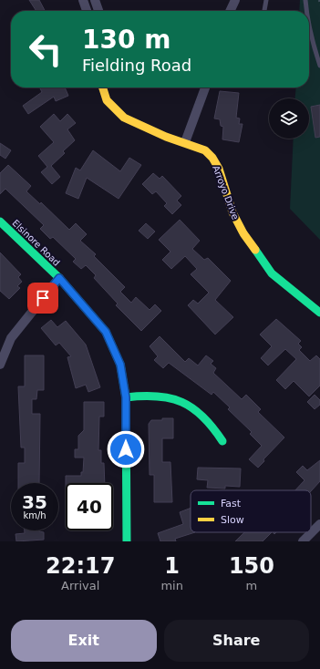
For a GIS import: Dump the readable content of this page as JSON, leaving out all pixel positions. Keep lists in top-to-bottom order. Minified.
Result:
{"streets":{"street":["Arroyo Drive","Elsinore Road"]},"legend":["Fast","Slow"],"page":{"turn":["130 m","Fielding Road"],"speed":"35 km/h","limit":"40","eta":["22:17","Arrival","1","min","150","m"],"buttons":["Exit","Share"]}}
